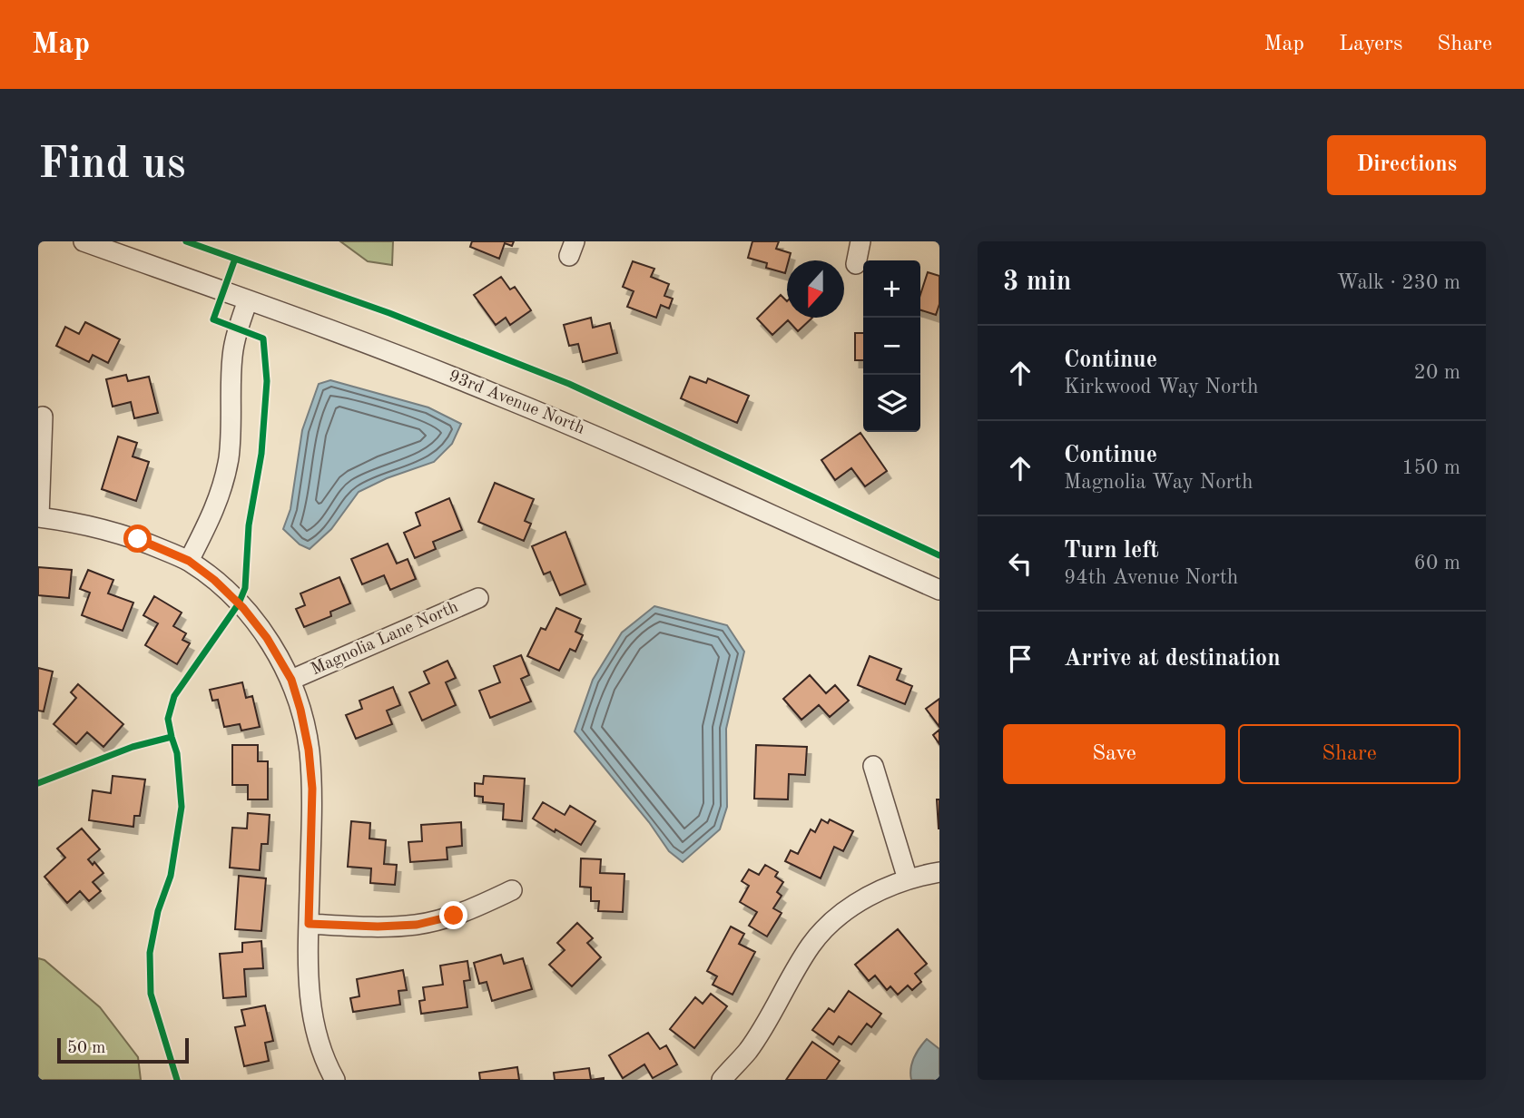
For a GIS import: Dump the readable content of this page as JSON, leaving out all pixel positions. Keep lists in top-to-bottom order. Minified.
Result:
{"streets":{"street":["93rd Avenue North","Magnolia Lane North"]},"scale_bar":"50 m","north":"bottom","page":{"header":"Map","nav":["Map","Layers","Share"],"buttons":["Directions",["Save","Share"]],"title":"Find us","heading":["3 min","Walk · 230 m"],"map_buttons":["+","−"],"list":[["Continue","Kirkwood Way North","20 m"],["Continue","Magnolia Way North","150 m"],["Turn left","94th Avenue North","60 m"],"Arrive at destination"],"scale":"50 m"}}
